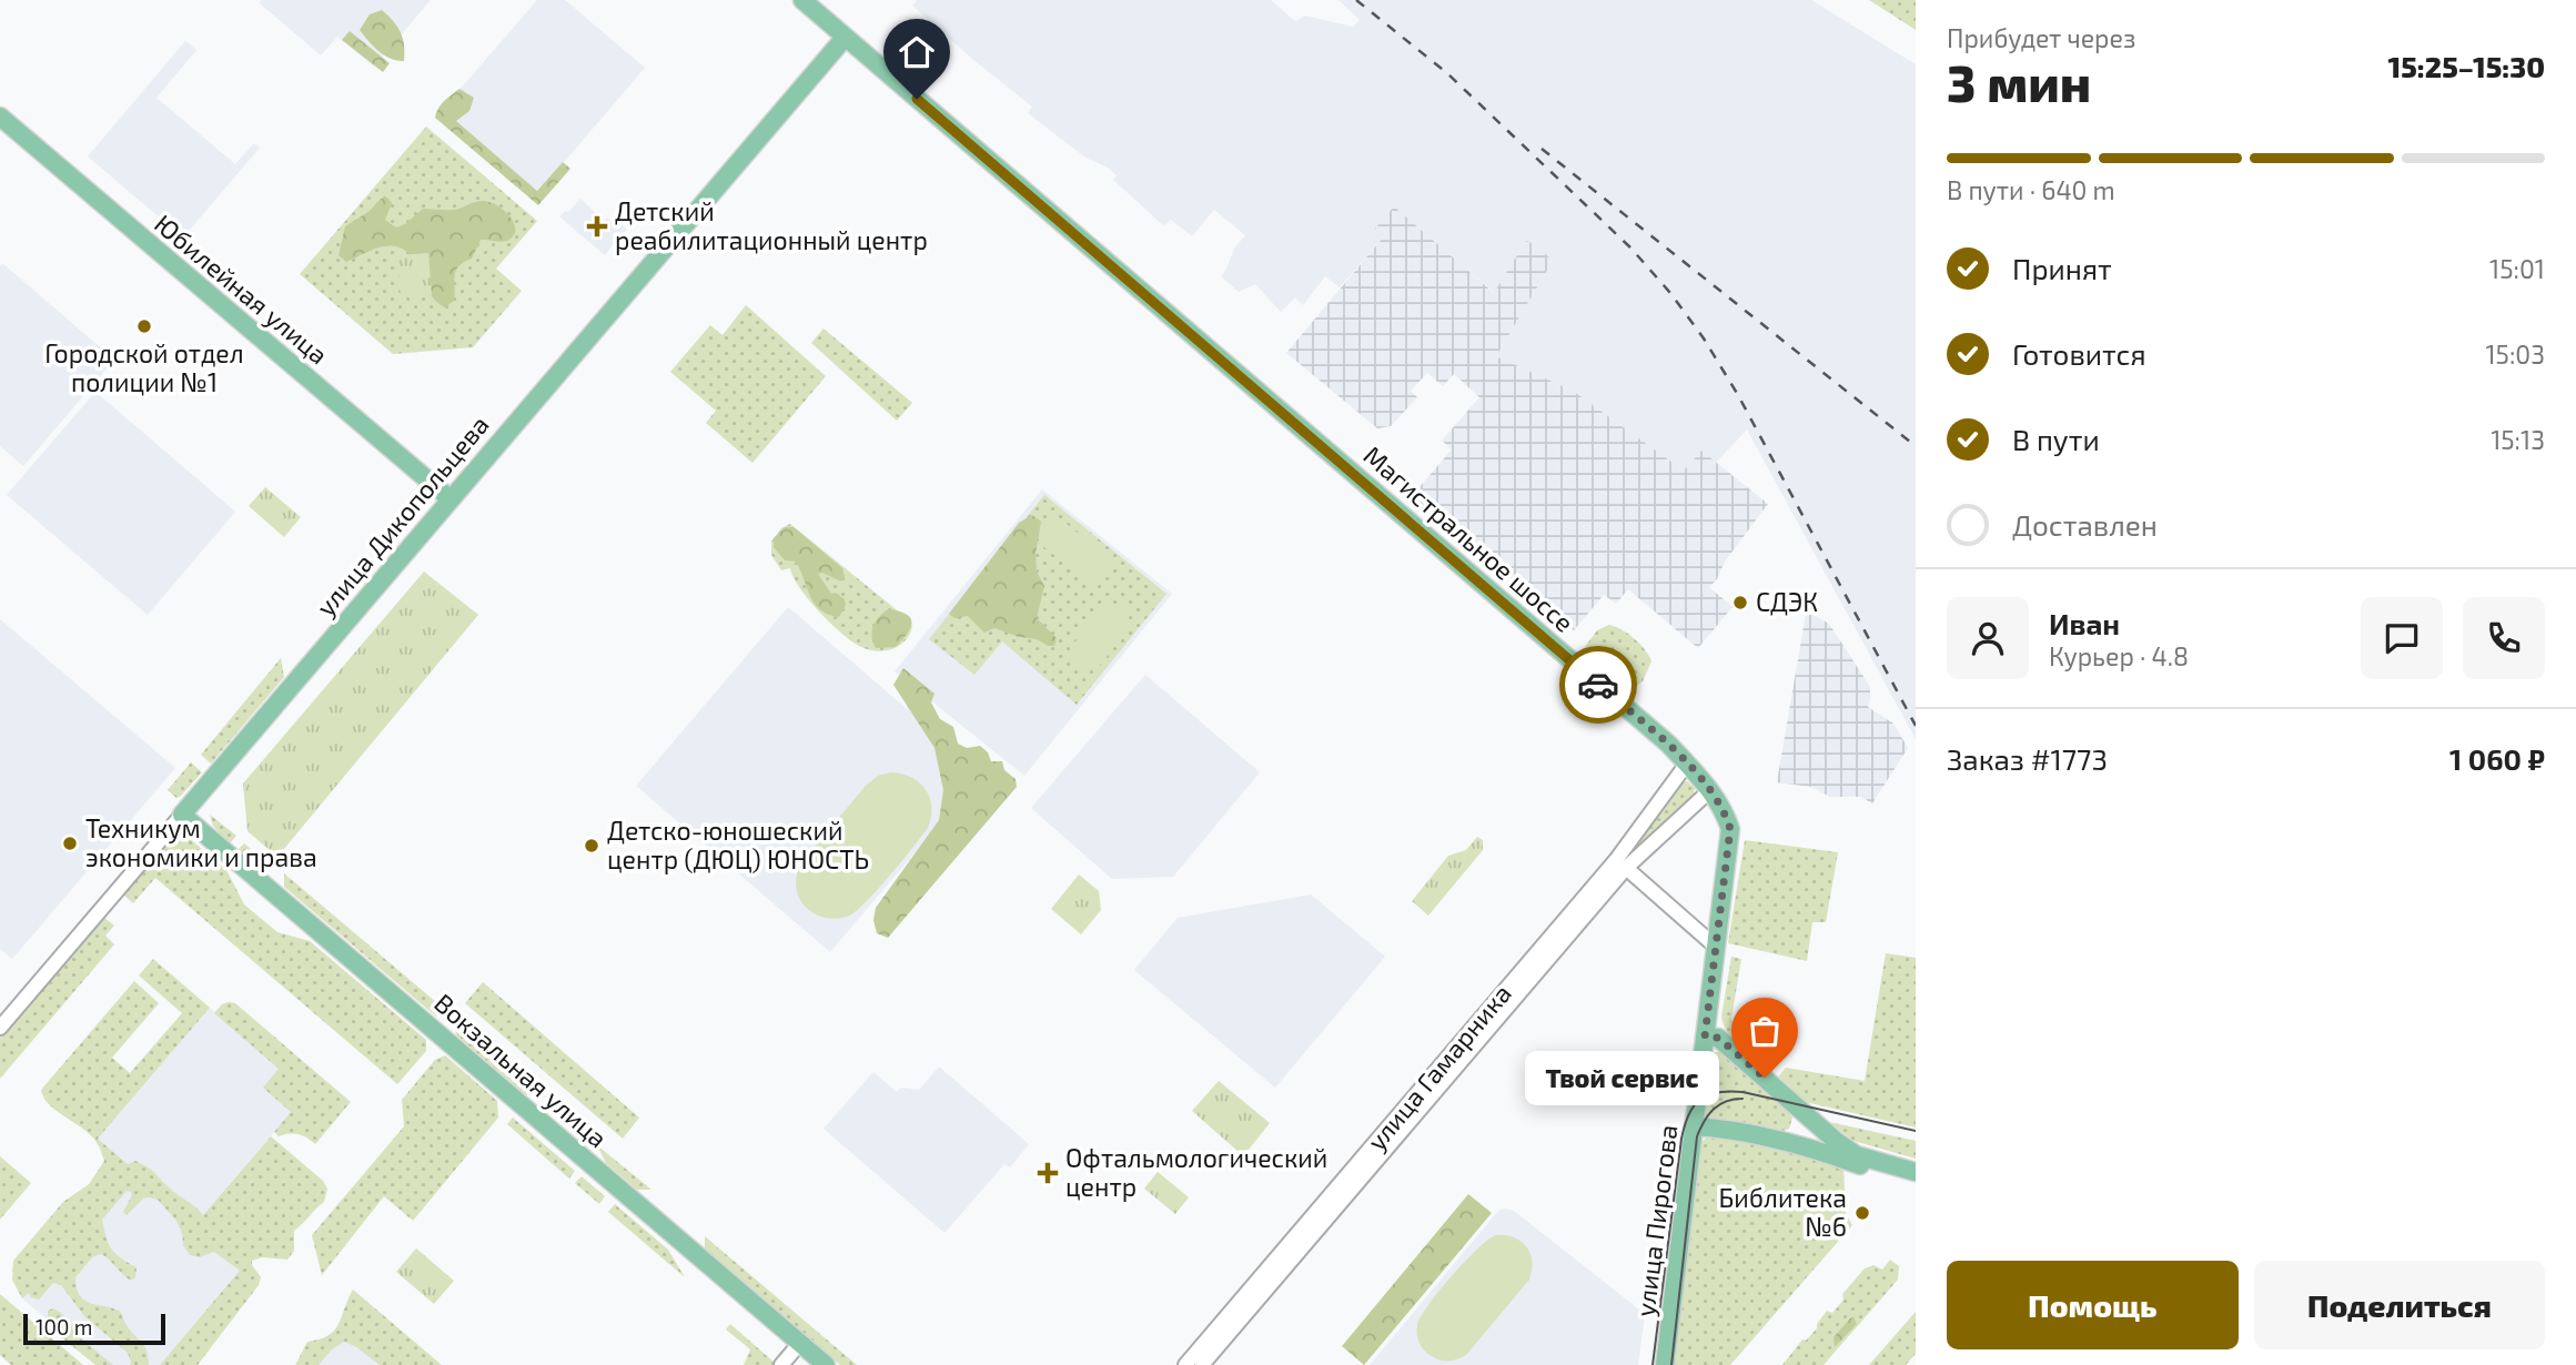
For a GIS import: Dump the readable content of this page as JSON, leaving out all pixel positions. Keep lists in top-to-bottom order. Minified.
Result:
{"streets":{"main road":["Юбилейная улица","улица Дикопольцева","Магистральное шоссе","Вокзальная улица","улица Пирогова"],"street":["улица Гамарника"]},"crossings":[["Юбилейная улица","улица Дикопольцева"],["улица Дикопольцева","Магистральное шоссе"],["улица Дикопольцева","Вокзальная улица"],["Магистральное шоссе","улица Гамарника"],["Магистральное шоссе","улица Пирогова"]],"places":{"health":["Детский реабилитационный центр","Офтальмологический центр"],"other":["Городской отдел полиции №1","СДЭК","Техникум экономики и права","Детско-юношеский центр (ДЮЦ) ЮНОСТЬ","Твой сервис","Библитека №6"]},"scale_bar":"100 m","page":{"heading":["3 мин","Прибудет через","15:25–15:30"],"panel":["Иван","Курьер · 4.8","Заказ #1773","1 060 ₽"],"bar":"В пути · 640 m","list":[["Принят","15:01"],["Готовится","15:03"],["В пути","15:13"],"Доставлен"],"bubble":"Твой сервис","buttons":["Помощь","Поделиться"],"scale":"100 m"}}
